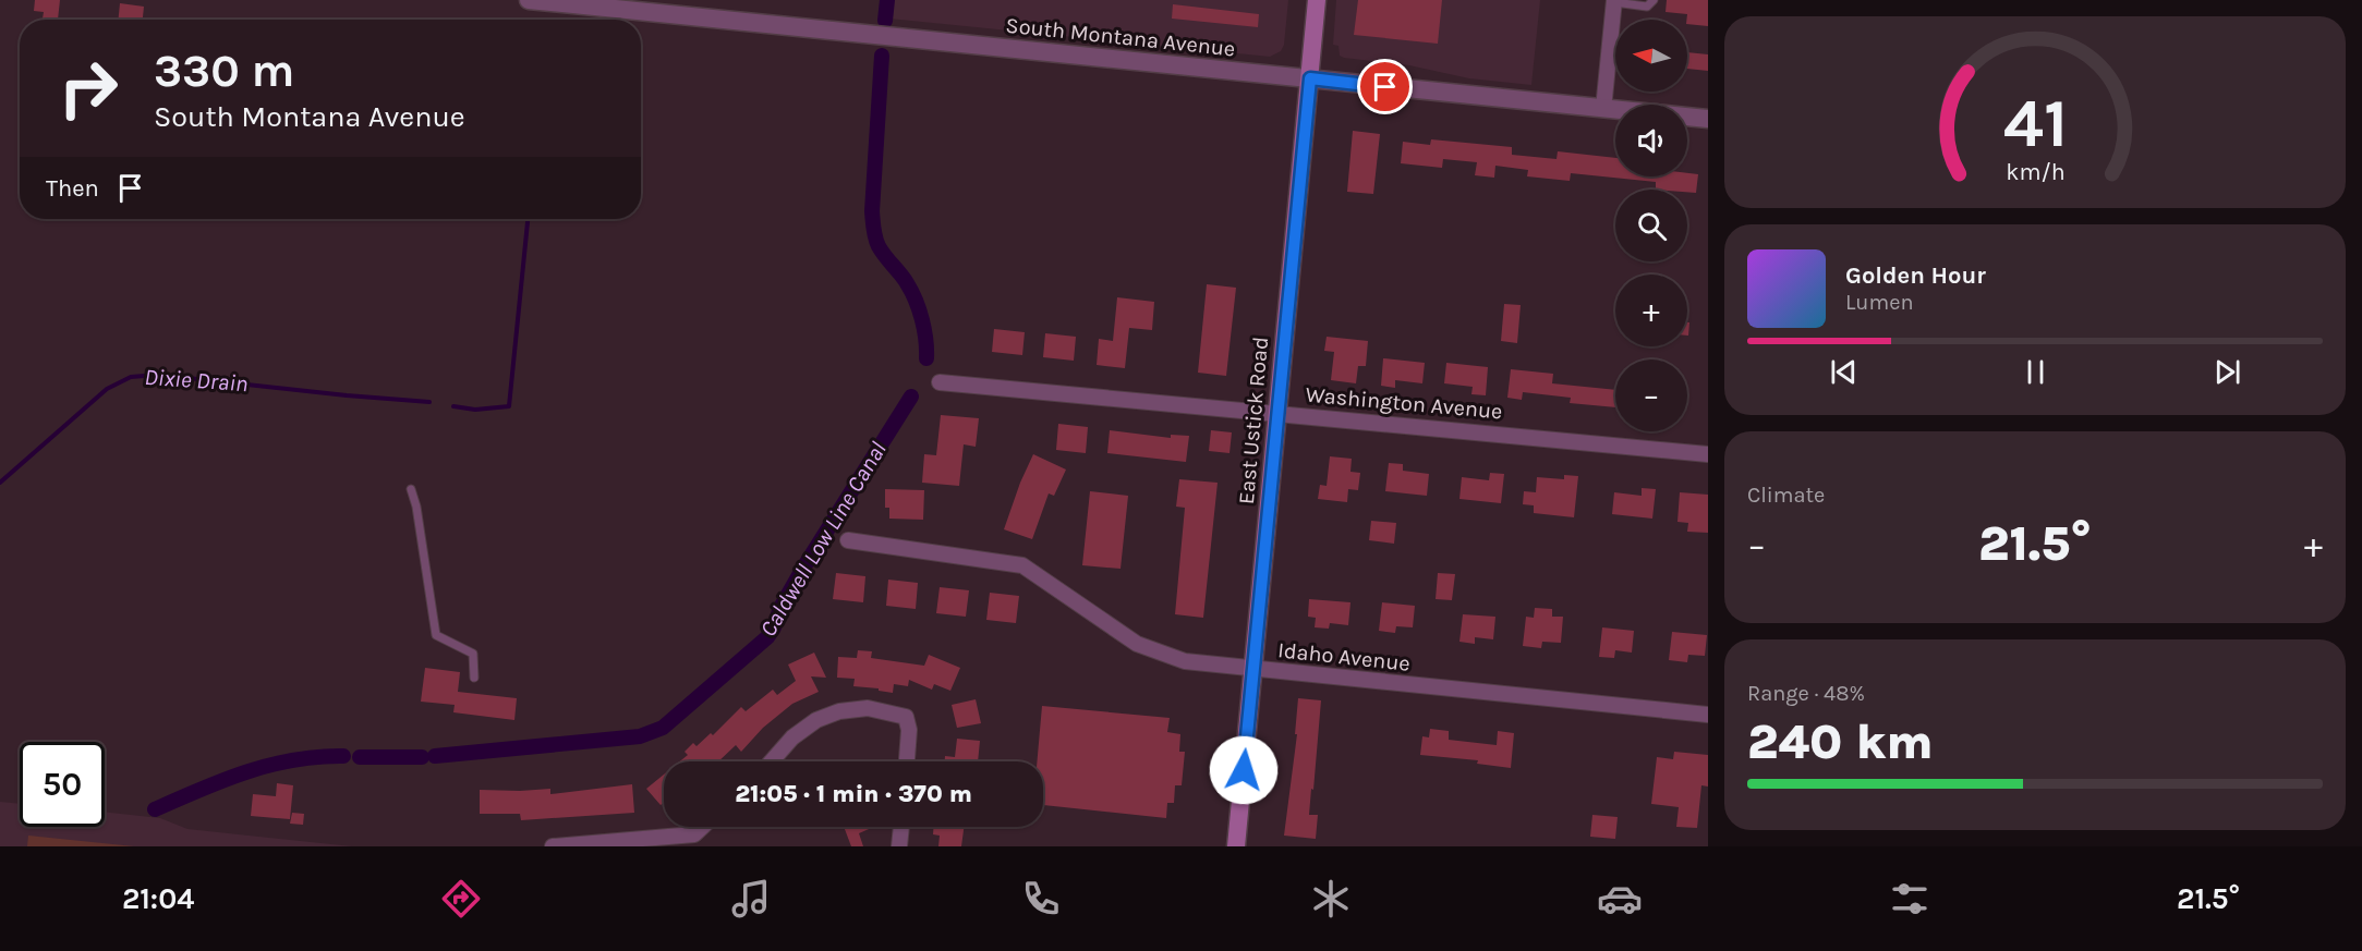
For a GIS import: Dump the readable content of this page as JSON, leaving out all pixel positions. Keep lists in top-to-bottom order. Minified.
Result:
{"streets":{"main road":["East Ustick Road"],"street":["South Montana Avenue","Washington Avenue","Idaho Avenue"]},"crossings":[["South Montana Avenue","East Ustick Road"],["Washington Avenue","East Ustick Road"],["East Ustick Road","Idaho Avenue"]],"water":["Dixie Drain","Caldwell Low Line Canal"],"north":"left","page":{"map_buttons":["+","−"],"turn":["330 m","South Montana Avenue"],"then":"Then","song":["Golden Hour","Lumen"],"tile":["Climate",["Range · 48%","240 km"]],"heat":["−","21.5°","+"],"limit":"50","trip":"21:05 · 1 min · 370 m","tabs":["21:04","21.5°"],"gauge":["41","km/h"]}}
